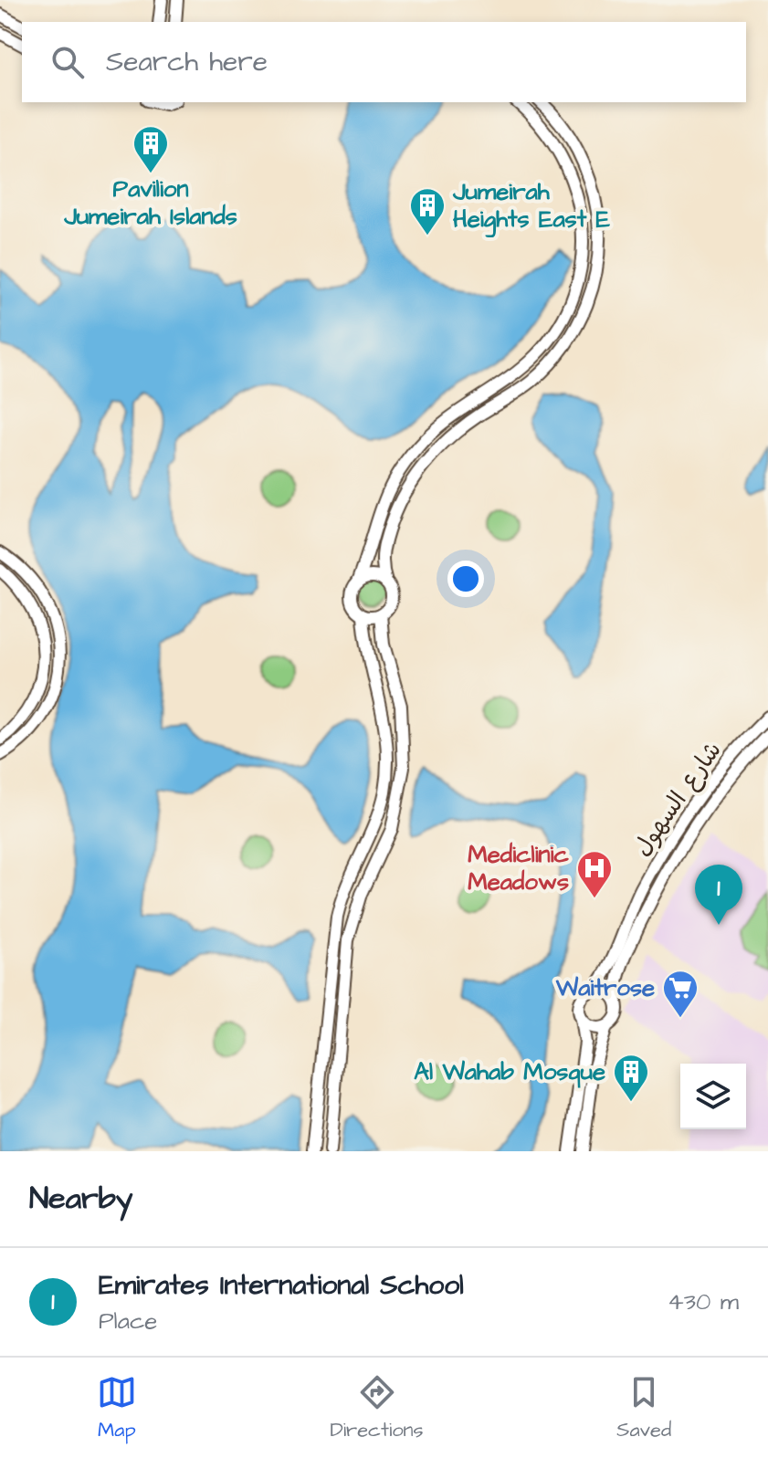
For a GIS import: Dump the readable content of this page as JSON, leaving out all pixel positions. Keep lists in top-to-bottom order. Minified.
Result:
{"streets":{"street":["شارع السهول"]},"places":{"building":["Pavilion Jumeirah Islands","Jumeirah Heights East E","Al Wahab Mosque"],"hospital":["Mediclinic Meadows"],"supermarket":["Waitrose"]},"page":{"search":"Search here","pins":"1","heading":"Nearby","list":[{"mark":"1","name":"Emirates International School","note":"Place","value":"430 m"}],"nav":["Map","Directions","Saved"]}}
